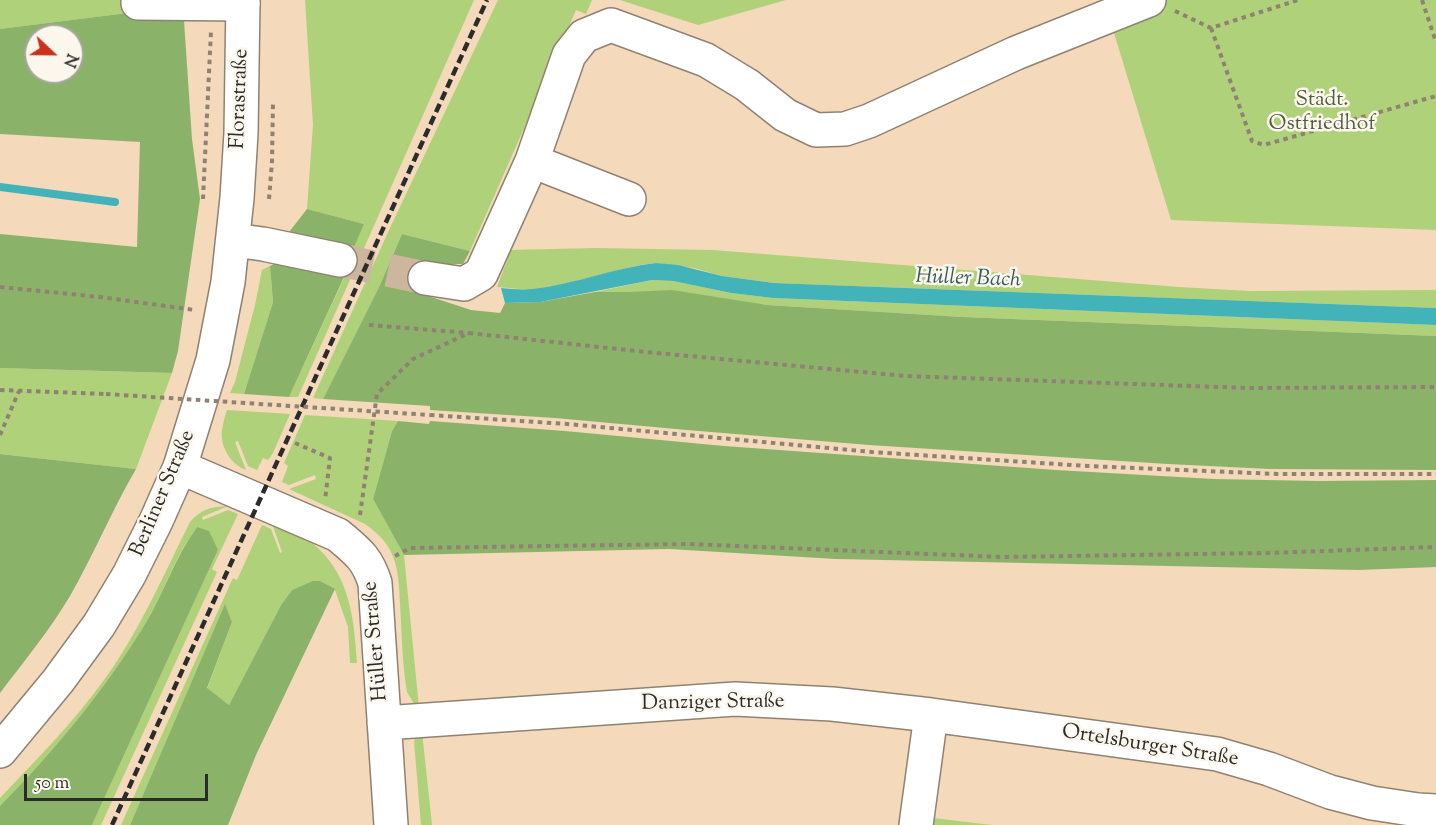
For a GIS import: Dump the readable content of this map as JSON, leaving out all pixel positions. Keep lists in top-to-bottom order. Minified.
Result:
{"streets":{"street":["Florastraße","Berliner Straße","Hüller Straße","Danziger Straße","Ortelsburger Straße"]},"crossings":[["Florastraße","Berliner Straße"],["Berliner Straße","Hüller Straße"],["Hüller Straße","Danziger Straße"],["Danziger Straße","Ortelsburger Straße"]],"water":["Hüller Bach"],"parks":["Städt. Ostfriedhof"],"scale_bar":"50 m","north":"right"}
